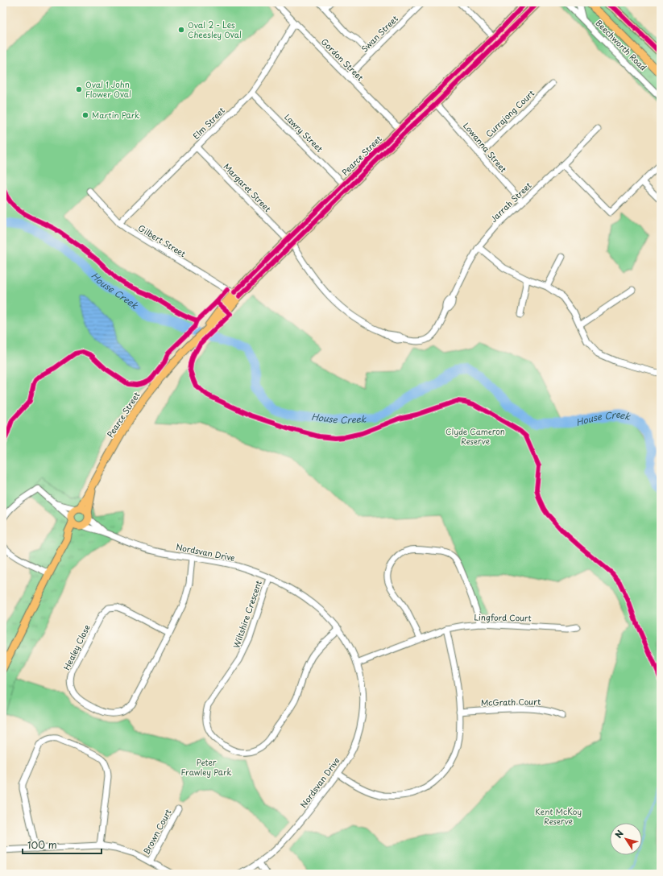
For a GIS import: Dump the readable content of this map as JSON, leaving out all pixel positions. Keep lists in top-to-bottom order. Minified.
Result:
{"streets":{"main road":["Beechworth Road","Pearce Street"],"street":["Swan Street","Gordon Street","Currajong Court","Elm Street","Lawry Street","Lowanna Street","Margaret Street","Jarrah Street","Gilbert Street","Nordsvan Drive","Wiltshire Crescent","Lingford Court","Healey Close","McGrath Court","Brown Court"]},"crossings":[["Swan Street","Gordon Street"],["Gordon Street","Elm Street"],["Gordon Street","Pearce Street"],["Currajong Court","Lowanna Street"],["Elm Street","Lawry Street"],["Elm Street","Margaret Street"],["Elm Street","Gilbert Street"],["Lawry Street","Pearce Street"],["Lowanna Street","Pearce Street"],["Lowanna Street","Jarrah Street"],["Pearce Street","Margaret Street"],["Pearce Street","Jarrah Street"],["Pearce Street","Gilbert Street"],["Pearce Street","Nordsvan Drive"],["Margaret Street","Jarrah Street"],["Nordsvan Drive","Wiltshire Crescent"],["Nordsvan Drive","Lingford Court"],["Nordsvan Drive","Healey Close"]],"water":["House Creek"],"parks":["Clyde Cameron Reserve","Peter Frawley Park","Kent McKoy Reserve"],"places":["Oval 2 - Les Cheesley Oval","Oval 1 John Flower Oval","Martin Park"],"scale_bar":"100 m","north":"top left"}
